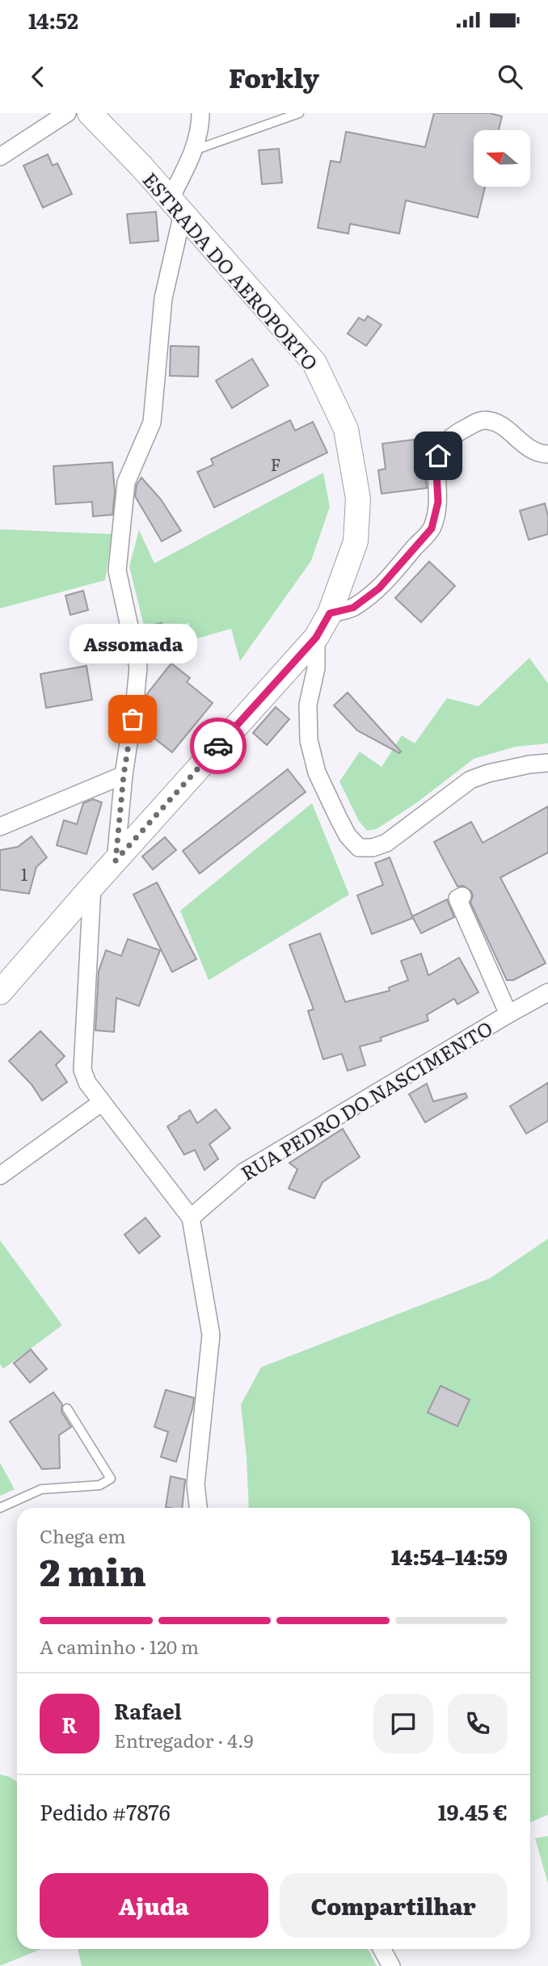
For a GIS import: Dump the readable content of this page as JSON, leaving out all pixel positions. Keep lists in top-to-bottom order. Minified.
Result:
{"streets":{"main road":["ESTRADA DO AEROPORTO"],"street":["RUA PEDRO DO NASCIMENTO"]},"places":["Assomada"],"house_numbers":["F","1"],"north":"left","page":{"status":"14:52","header":"Forkly","bubble":"Assomada","heading":["2 min","Chega em","14:54–14:59"],"panel":["Rafael","Entregador · 4.9","Pedido #7876","19.45 €"],"bar":"A caminho · 120 m","round":"R","buttons":["Ajuda","Compartilhar"]}}
